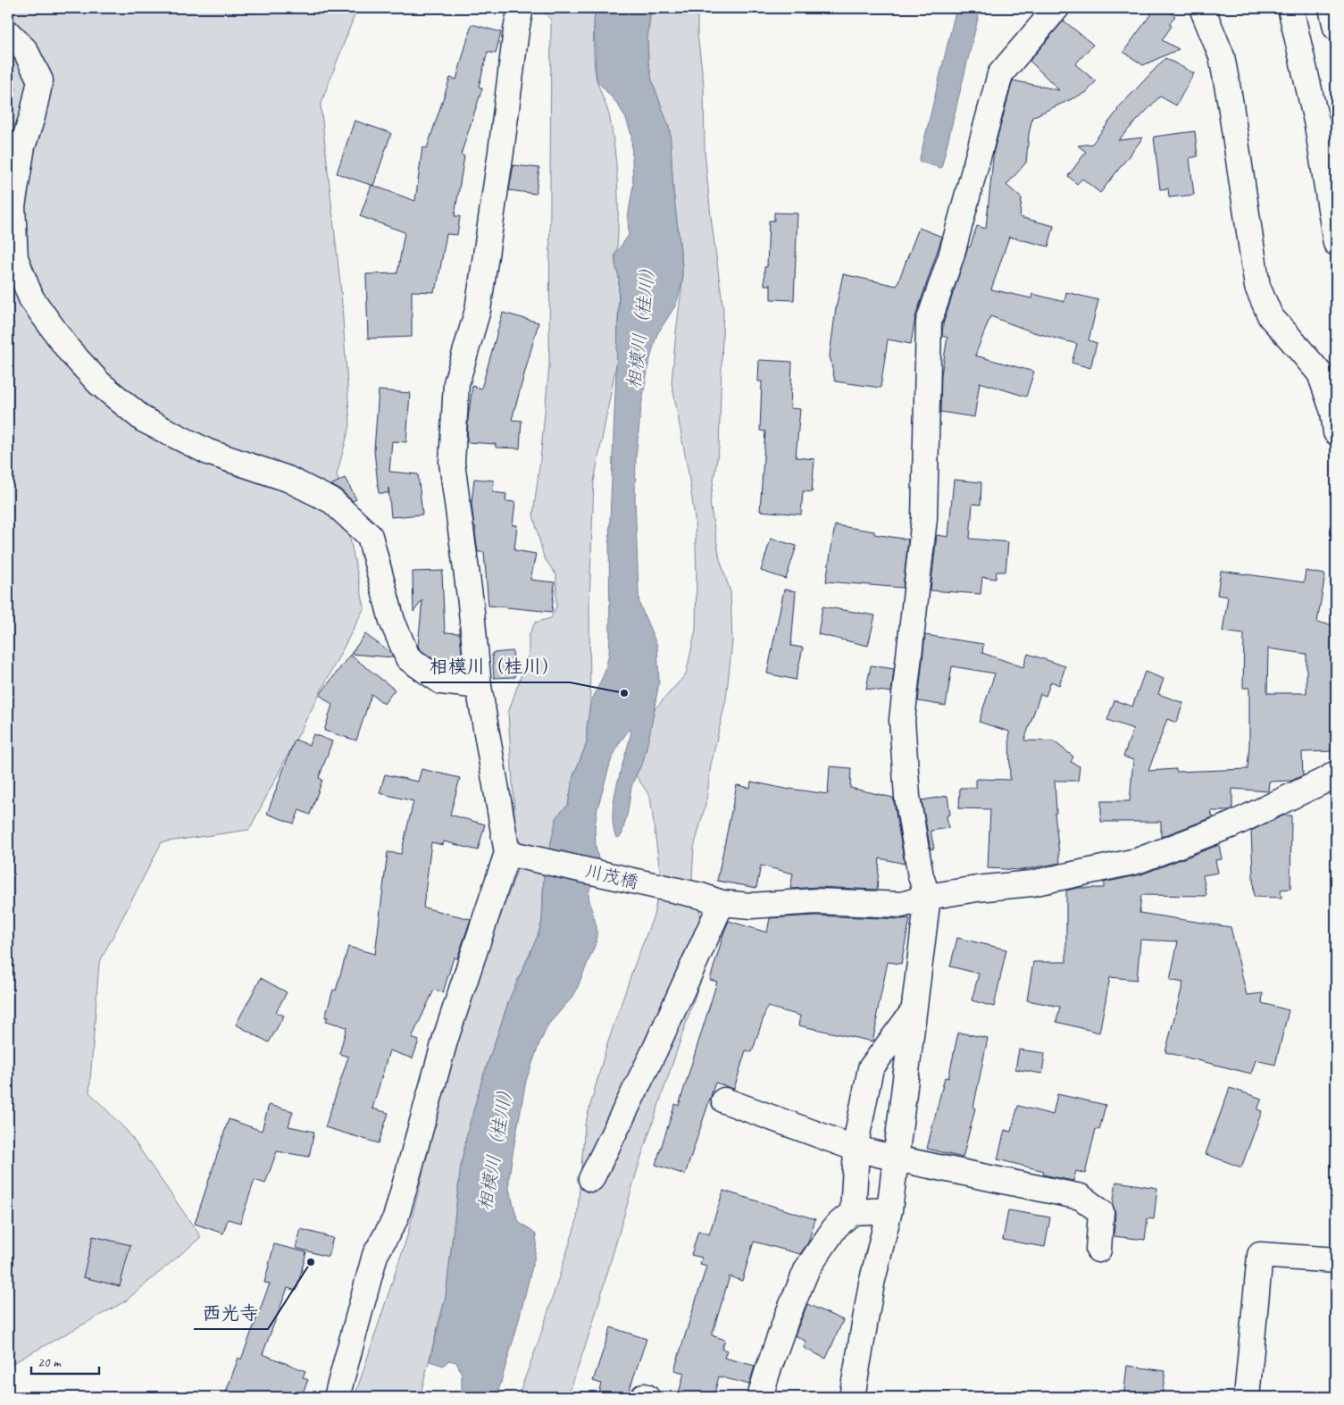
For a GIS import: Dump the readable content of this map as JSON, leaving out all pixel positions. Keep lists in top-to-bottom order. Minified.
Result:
{"streets":{"main road":["川茂橋"]},"water":["相模川（桂川）"],"places":["相模川（桂川）","西光寺"],"scale_bar":"20 m"}
